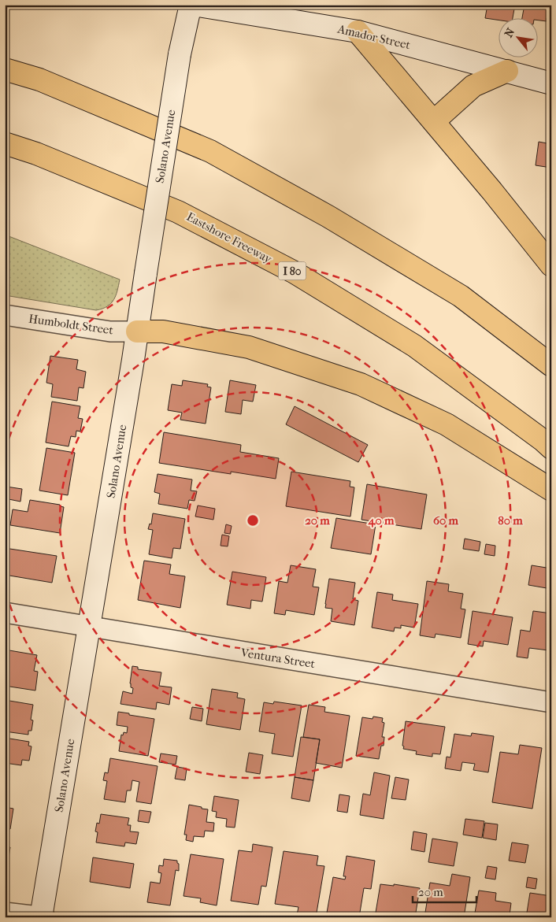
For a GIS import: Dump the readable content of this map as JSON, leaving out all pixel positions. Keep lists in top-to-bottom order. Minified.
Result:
{"streets":{"highway":["Eastshore Freeway","I 80"],"street":["Amador Street","Solano Avenue","Humboldt Street","Ventura Street"]},"crossings":[["Solano Avenue","Humboldt Street"],["Solano Avenue","Ventura Street"]],"scale_bar":"20 m","north":"top left","rings":["20 m","40 m","60 m","80 m"]}
